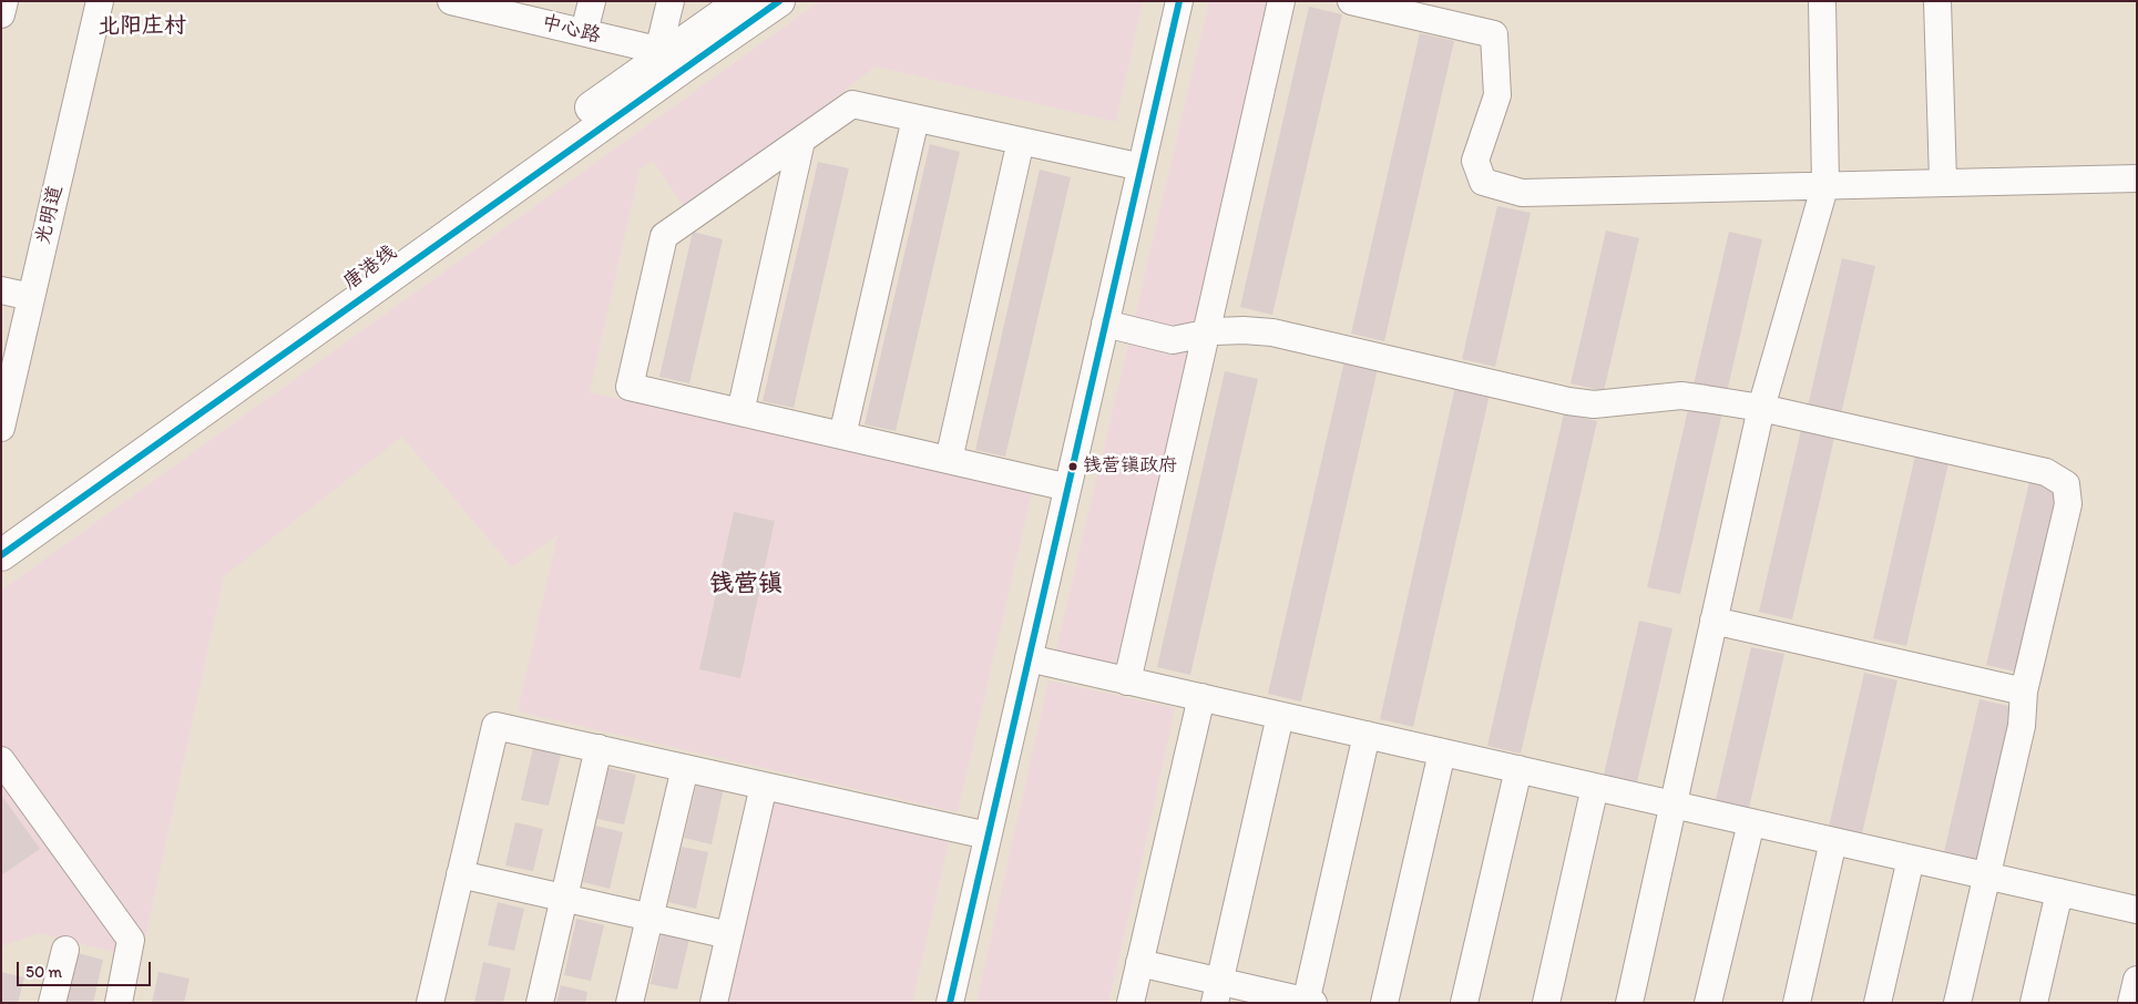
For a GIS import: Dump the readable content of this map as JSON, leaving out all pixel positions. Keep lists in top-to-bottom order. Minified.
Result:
{"streets":{"highway":["唐港线"],"street":["中心路","光明道"]},"crossings":[["中心路","唐港线"]],"districts":["北阳庄村","钱营镇"],"places":["钱营镇政府"],"scale_bar":"50 m"}
